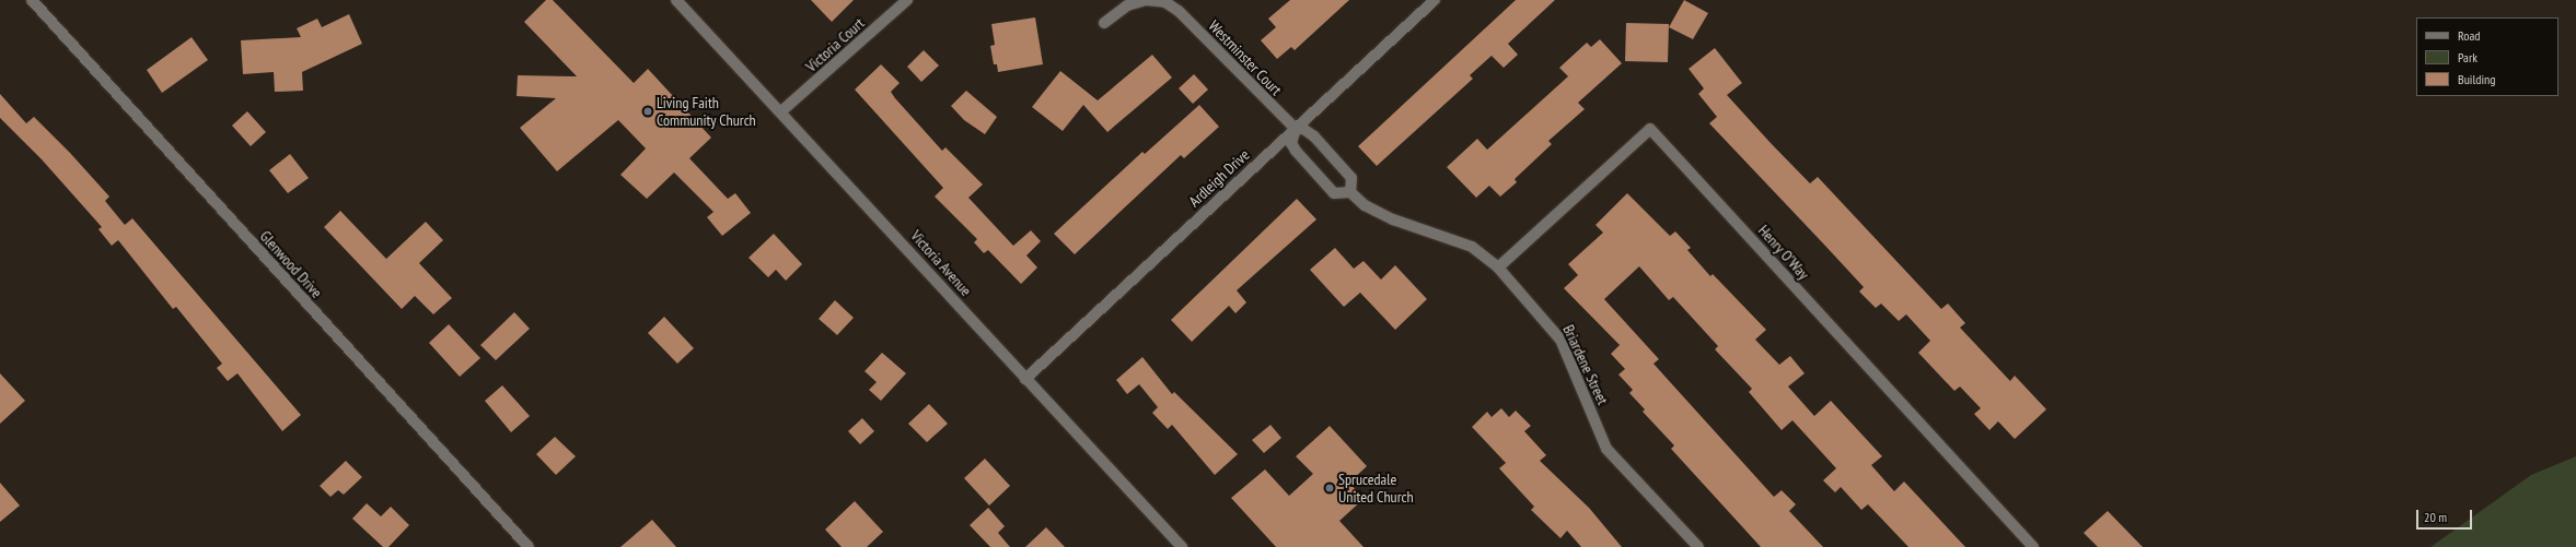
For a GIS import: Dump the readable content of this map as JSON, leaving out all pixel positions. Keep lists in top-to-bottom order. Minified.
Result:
{"streets":{"street":["Victoria Court","Westminster Court","Ardleigh Drive","Henry O'Way","Victoria Avenue","Glenwood Drive","Briardene Street"]},"crossings":[["Victoria Court","Victoria Avenue"],["Westminster Court","Ardleigh Drive"],["Ardleigh Drive","Victoria Avenue"],["Henry O'Way","Briardene Street"]],"places":["Living Faith Community Church","Sprucedale United Church"],"legend":["Road","Park","Building"],"scale_bar":"20 m"}
